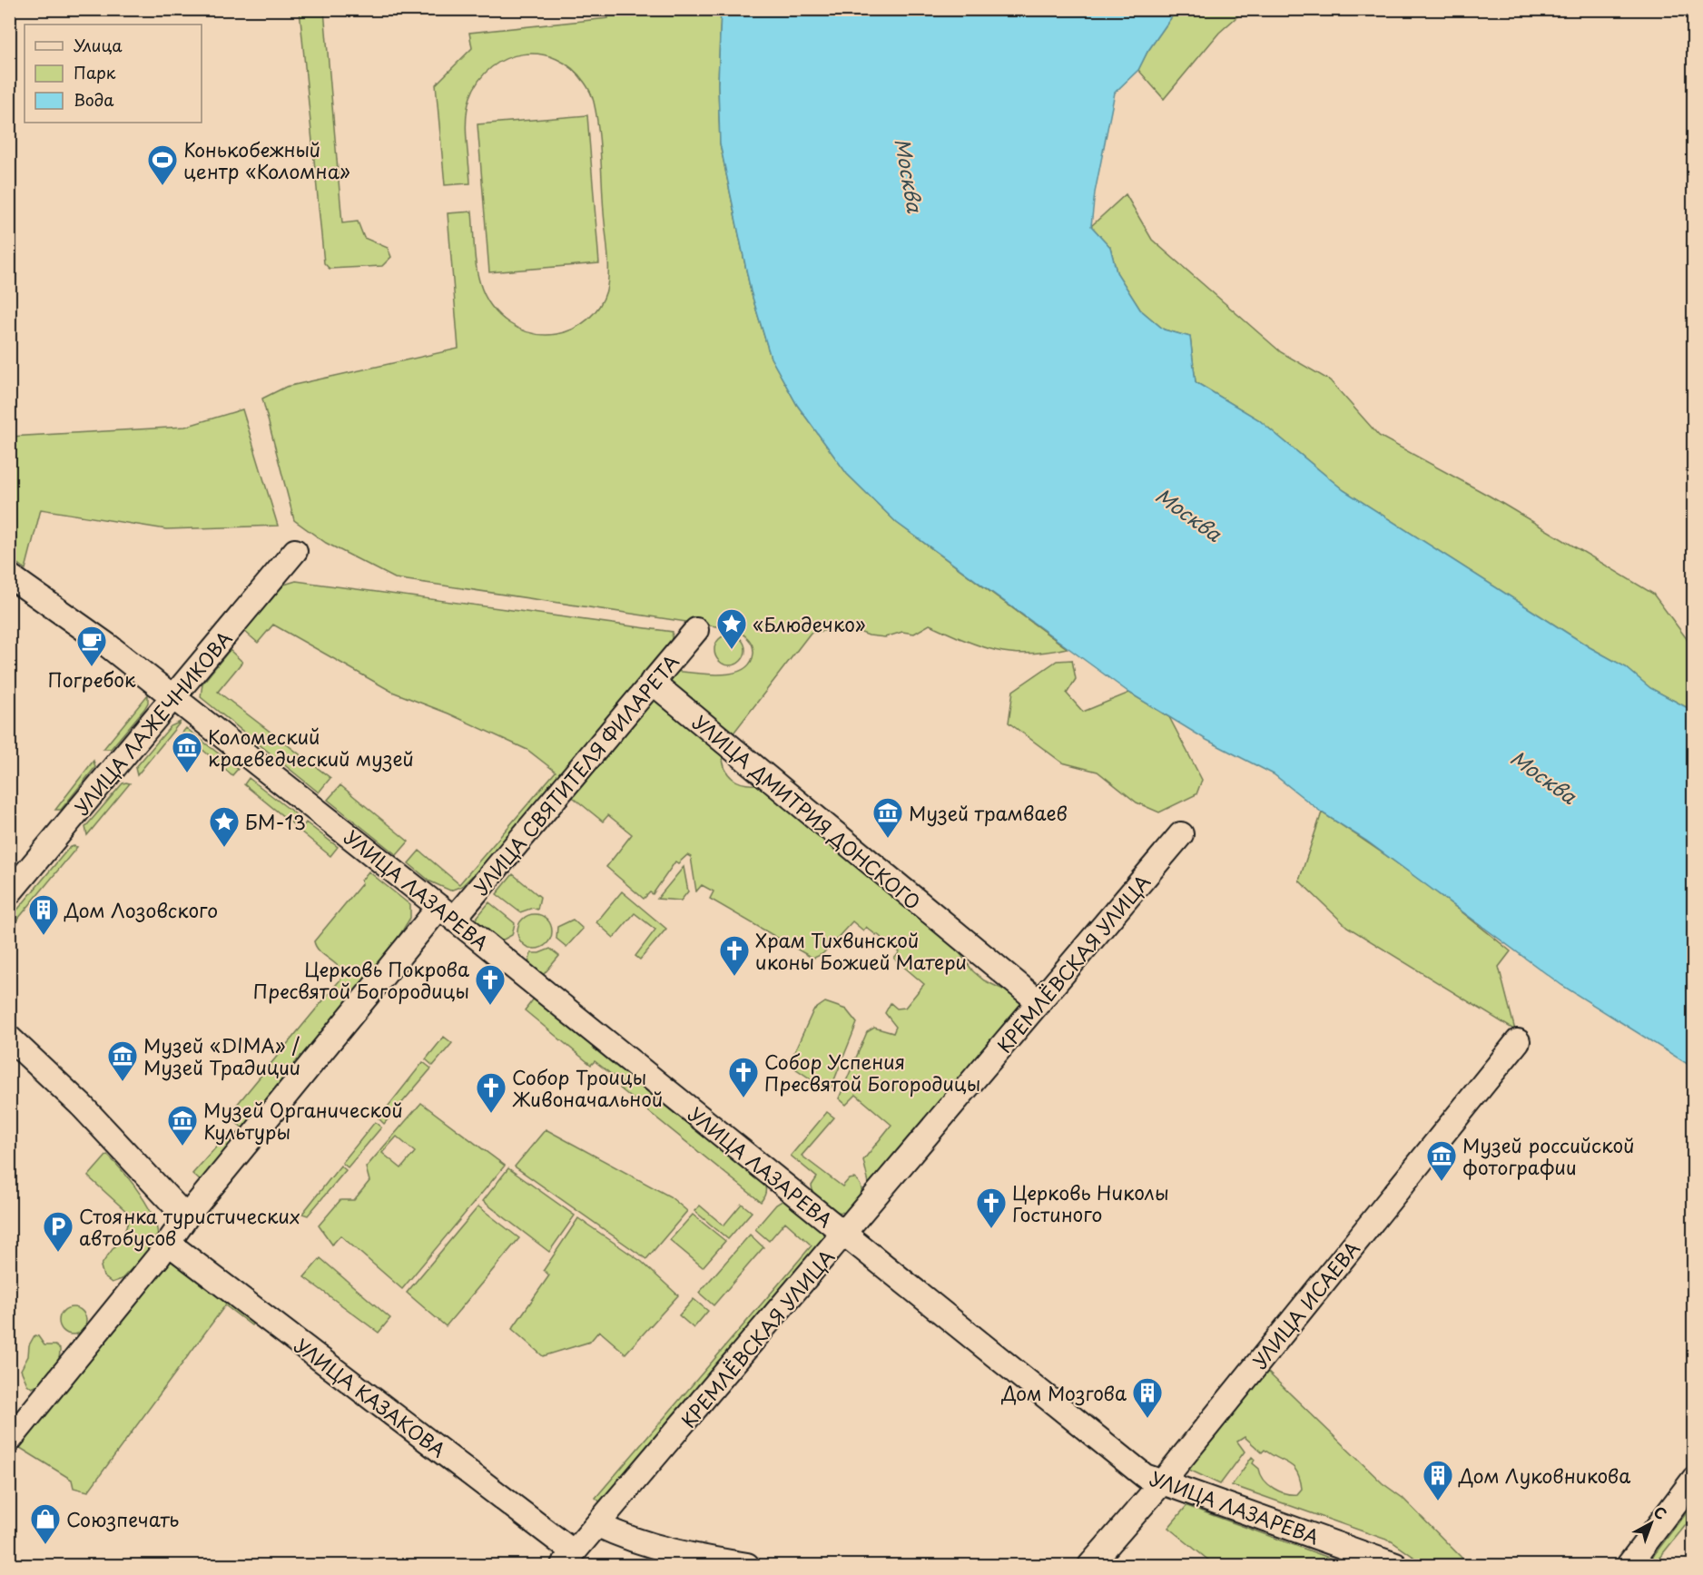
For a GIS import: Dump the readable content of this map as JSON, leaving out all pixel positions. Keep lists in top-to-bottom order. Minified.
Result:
{"streets":{"street":["УЛИЦА ЛАЖЕЧНИКОВА","УЛИЦА СВЯТИТЕЛЯ ФИЛАРЕТА","УЛИЦА ДМИТРИЯ ДОНСКОГО","УЛИЦА ЛАЗАРЕВА","КРЕМЛЁВСКАЯ УЛИЦА","УЛИЦА ИСАЕВА","УЛИЦА КАЗАКОВА"]},"crossings":[["УЛИЦА ЛАЖЕЧНИКОВА","УЛИЦА ЛАЗАРЕВА"],["УЛИЦА СВЯТИТЕЛЯ ФИЛАРЕТА","УЛИЦА ДМИТРИЯ ДОНСКОГО"],["УЛИЦА СВЯТИТЕЛЯ ФИЛАРЕТА","УЛИЦА ЛАЗАРЕВА"],["УЛИЦА СВЯТИТЕЛЯ ФИЛАРЕТА","УЛИЦА КАЗАКОВА"],["УЛИЦА ДМИТРИЯ ДОНСКОГО","КРЕМЛЁВСКАЯ УЛИЦА"],["УЛИЦА ЛАЗАРЕВА","КРЕМЛЁВСКАЯ УЛИЦА"],["УЛИЦА ЛАЗАРЕВА","УЛИЦА ИСАЕВА"],["КРЕМЛЁВСКАЯ УЛИЦА","УЛИЦА КАЗАКОВА"]],"water":["Москва"],"places":{"sports":["Конькобежный центр «Коломна»"],"place":["«Блюдечко»","БМ-13"],"cafe":["Погребок"],"museum":["Коломеский краеведческий музей","Музей трамваев","Музей «DIMA» / Музей Традиции","Музей Органической Культуры","Музей российской фотографии"],"building":["Дом Лозовского","Дом Мозгова","Дом Луковникова"],"church":["Храм Тихвинской иконы Божией Матери","Церковь Покрова Пресвятой Богородицы","Собор Успения Пресвятой Богородицы","Собор Троицы Живоначальной","Церковь Николы Гостиного"],"parking":["Стоянка туристических автобусов"],"shop":["Союзпечать"]},"legend":["Улица","Парк","Вода"],"north":"top right"}
